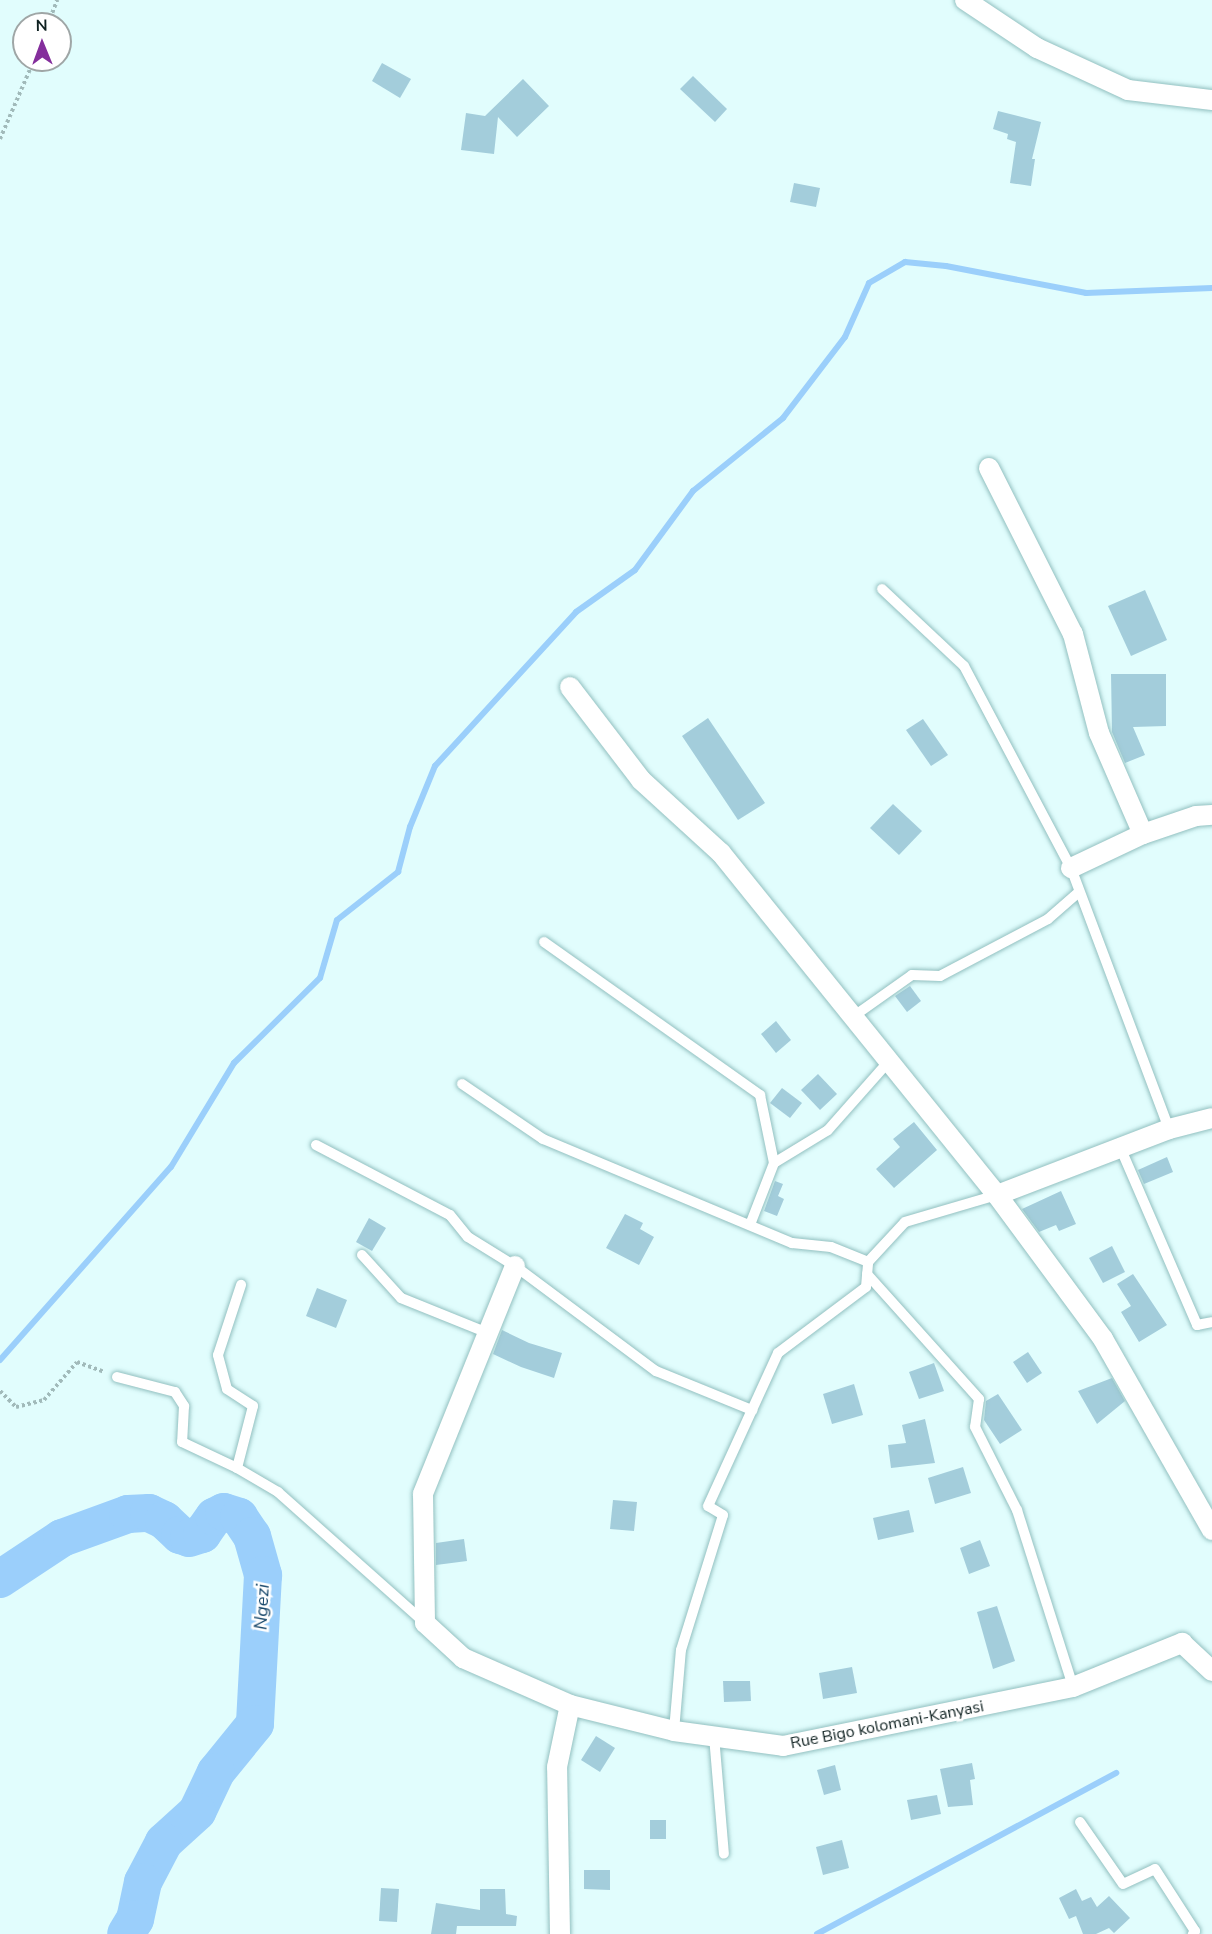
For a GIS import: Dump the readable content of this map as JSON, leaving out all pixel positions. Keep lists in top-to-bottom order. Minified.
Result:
{"streets":{"street":["Rue Bigo kolomani-Kanyasi"]},"water":["Ngezi"],"north":"top"}
